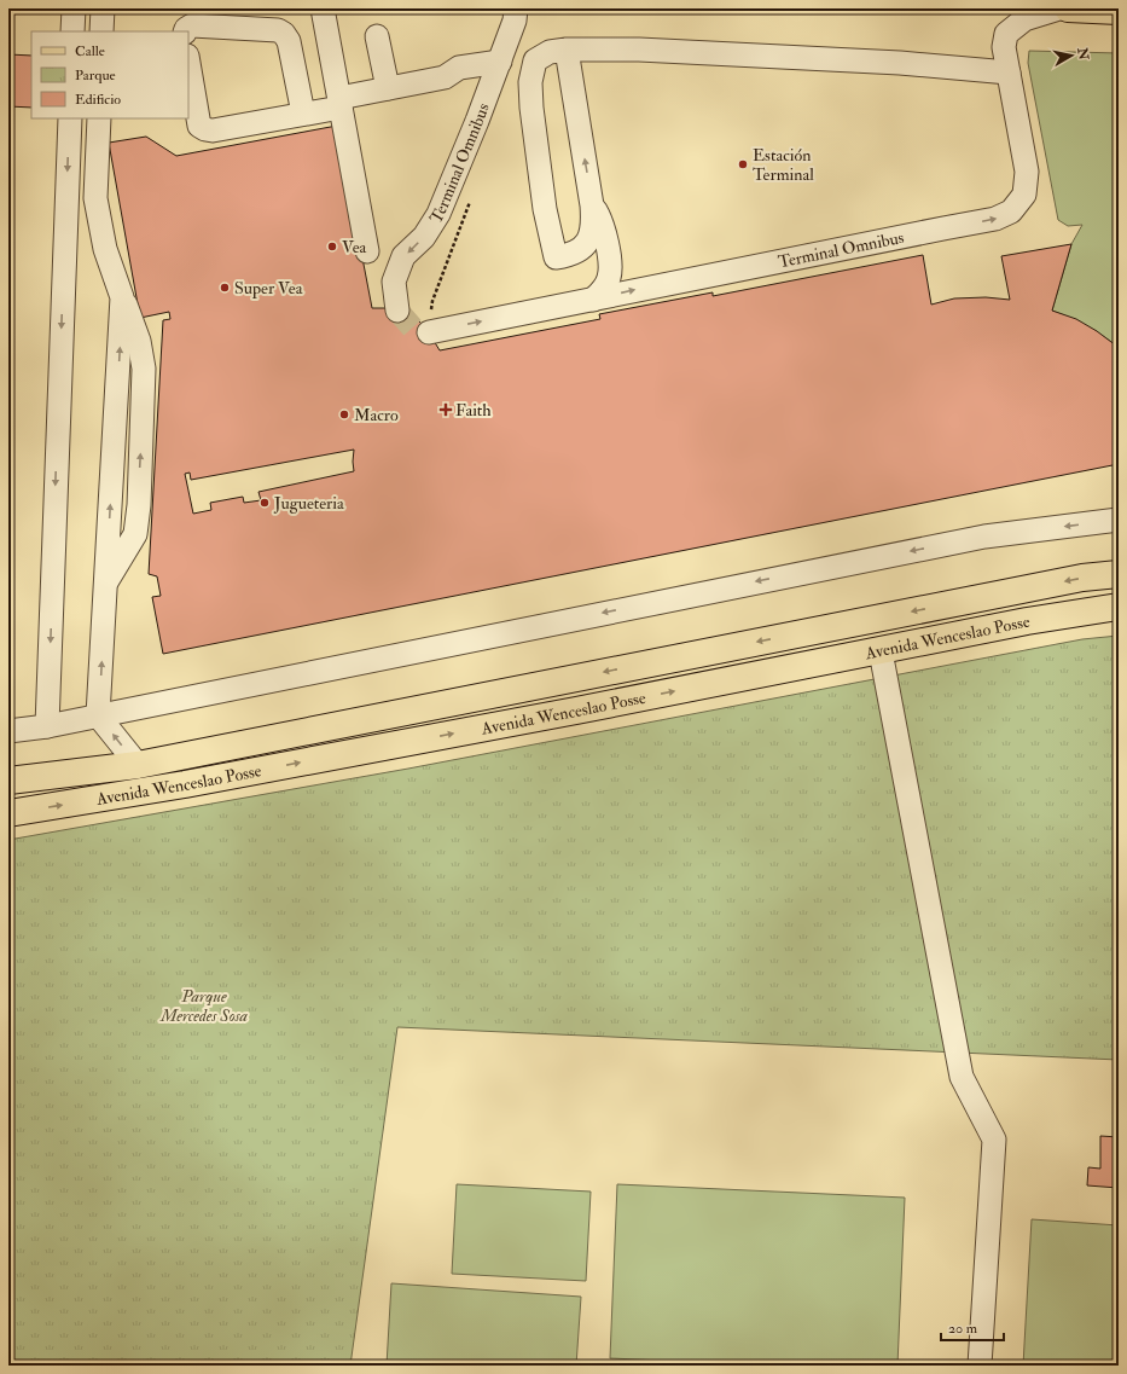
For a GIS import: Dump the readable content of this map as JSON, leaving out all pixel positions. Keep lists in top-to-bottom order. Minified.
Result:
{"streets":{"main road":["Avenida Wenceslao Posse"],"lane":["Terminal Omnibus"]},"parks":["Parque Mercedes Sosa"],"places":{"other":["Estación Terminal","Vea","Super Vea","Macro","Jugueteria"],"health":["Faith"]},"legend":["Calle","Parque","Edificio"],"scale_bar":"20 m","north":"right"}
